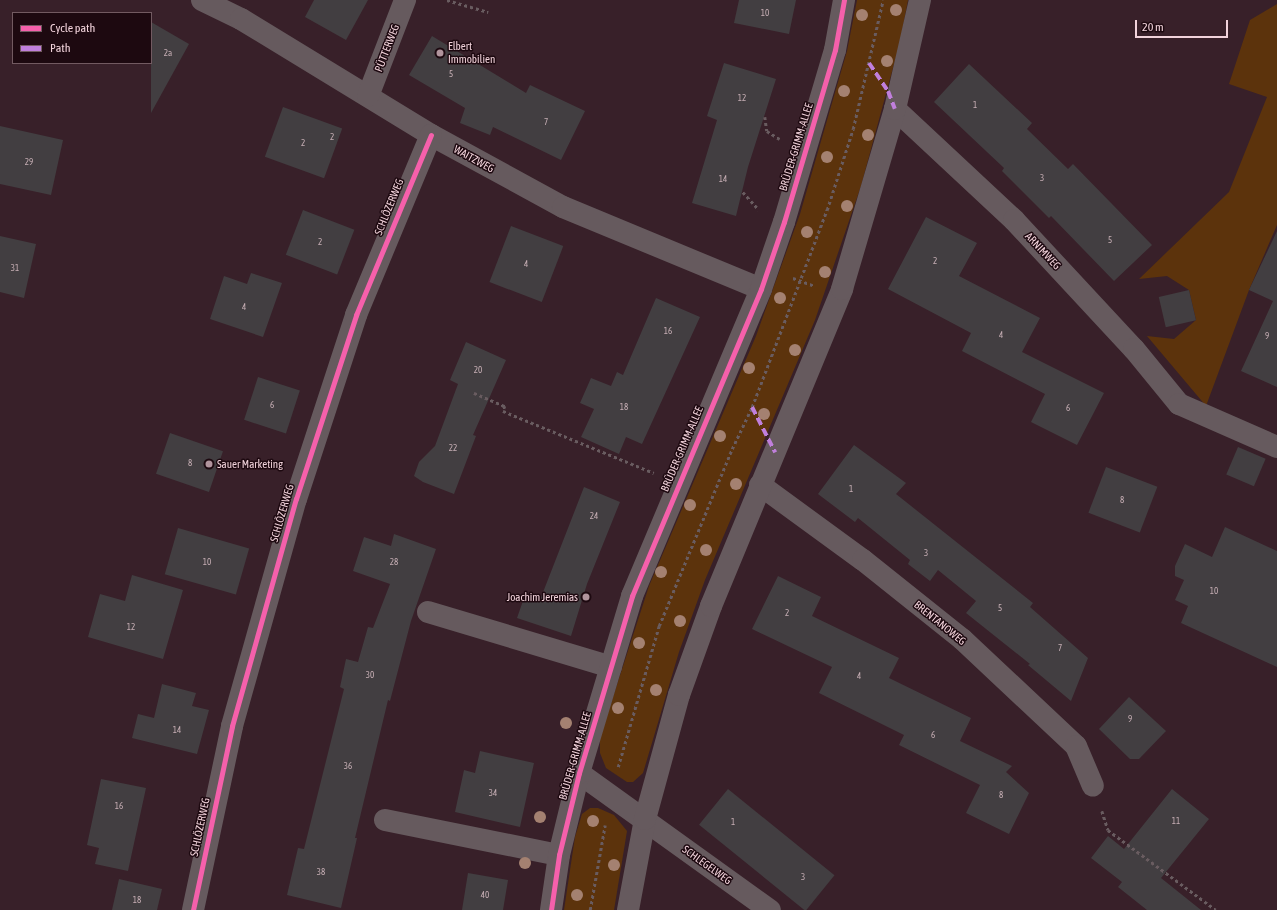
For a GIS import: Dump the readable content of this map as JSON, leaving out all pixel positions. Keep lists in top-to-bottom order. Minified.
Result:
{"streets":{"street":["PÜTTERWEG","BRÜDER-GRIMM-ALLEE","WAITZWEG","SCHLÖZERWEG","ARNIMWEG","BRENTANOWEG","SCHLEGELWEG"]},"crossings":[["PÜTTERWEG","WAITZWEG"],["BRÜDER-GRIMM-ALLEE","WAITZWEG"],["BRÜDER-GRIMM-ALLEE","SCHLEGELWEG"],["WAITZWEG","SCHLÖZERWEG"]],"places":["Elbert Immobilien","Sauer Marketing","Joachim Jeremias"],"house_numbers":["10","2a","5","12","1","7","2","2","29","3","14","5","2","2","4","31","4","16","4","9","20","6","18","6","22","8","1","8","24","3","10","28","10","5","2","12","7","30","4","9","14","6","36","34","8","16","11","1","38","3","40","18"],"legend":["Cycle path","Path"],"scale_bar":"20 m"}
